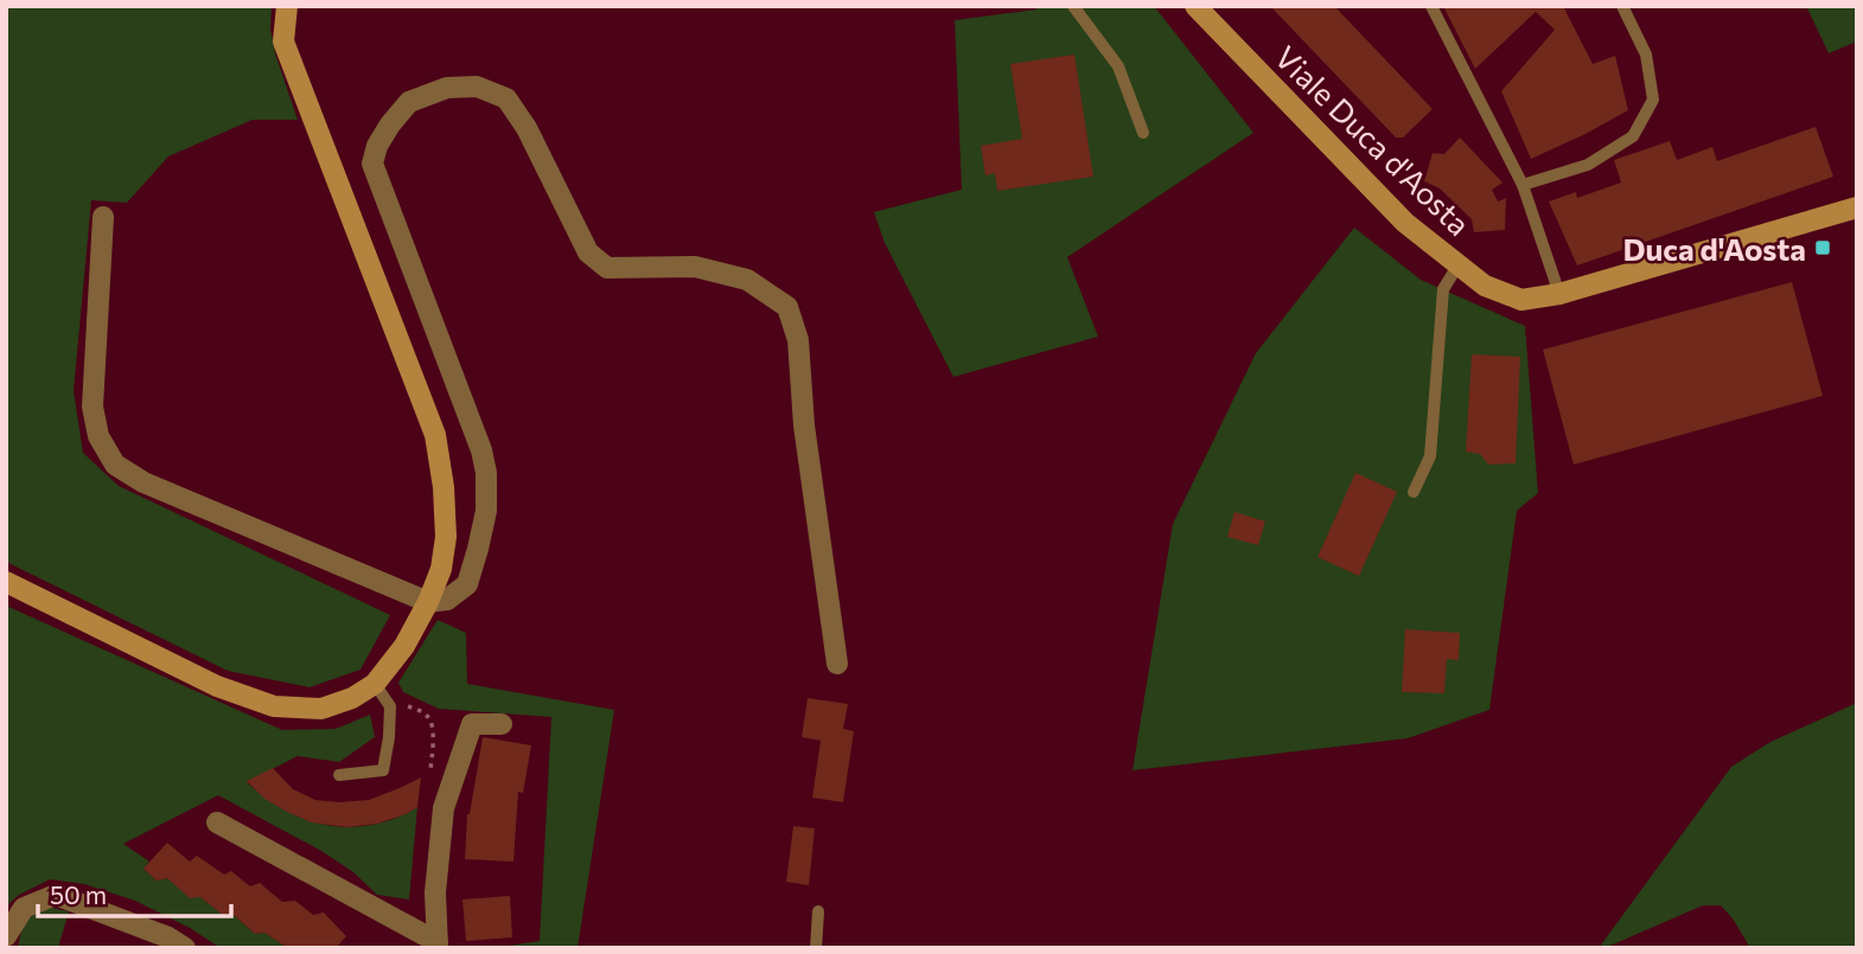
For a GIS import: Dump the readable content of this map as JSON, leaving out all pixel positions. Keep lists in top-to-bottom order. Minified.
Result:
{"streets":{"main road":["Viale Duca d'Aosta"]},"places":{"transit":["Duca d'Aosta"]},"scale_bar":"50 m"}
